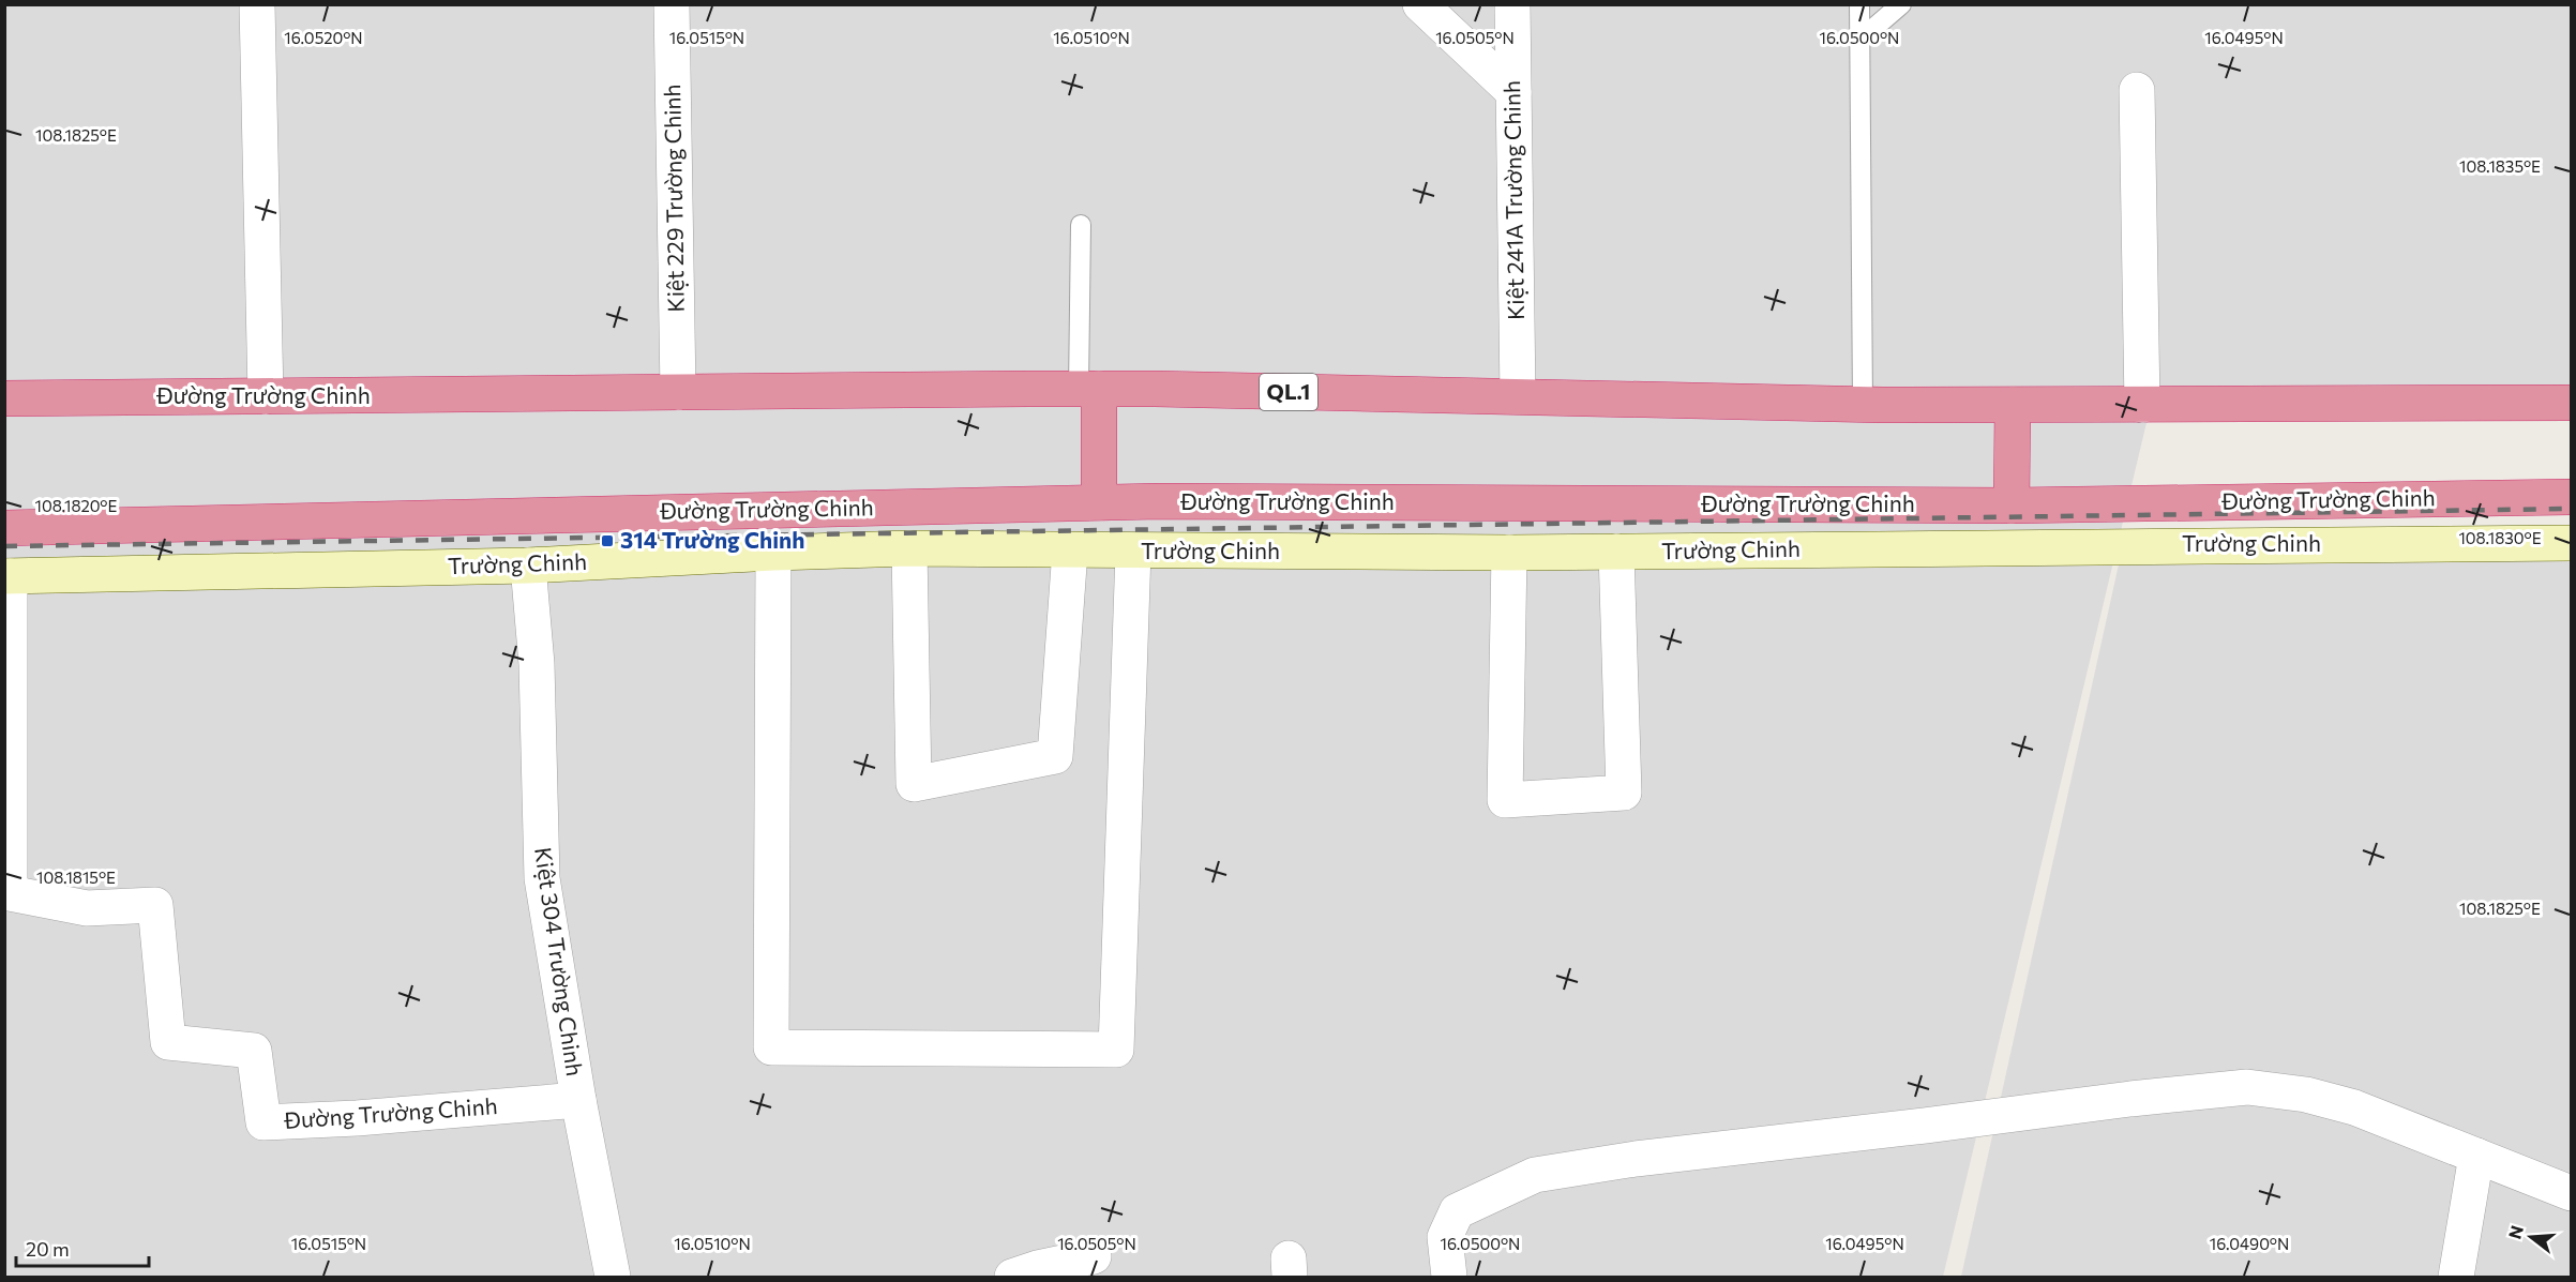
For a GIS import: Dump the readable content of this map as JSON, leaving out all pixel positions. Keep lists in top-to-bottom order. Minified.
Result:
{"streets":{"highway":["QL.1","Đường Trường Chinh"],"street":["Kiệt 229 Trường Chinh","Kiệt 241A Trường Chinh","Trường Chinh","Kiệt 304 Trường Chinh"]},"crossings":[["Kiệt 229 Trường Chinh","Đường Trường Chinh"],["Kiệt 241A Trường Chinh","Đường Trường Chinh"],["Đường Trường Chinh","Trường Chinh"],["Đường Trường Chinh","Kiệt 304 Trường Chinh"],["Trường Chinh","Kiệt 304 Trường Chinh"]],"places":{"transit":["314 Trường Chinh"]},"scale_bar":"20 m","north":"left","coordinates":["16.0520°N","16.0515°N","16.0510°N","16.0505°N","16.0500°N","16.0495°N","108.1825°E","108.1835°E","108.1820°E","108.1830°E","108.1815°E","16.0490°N"]}
